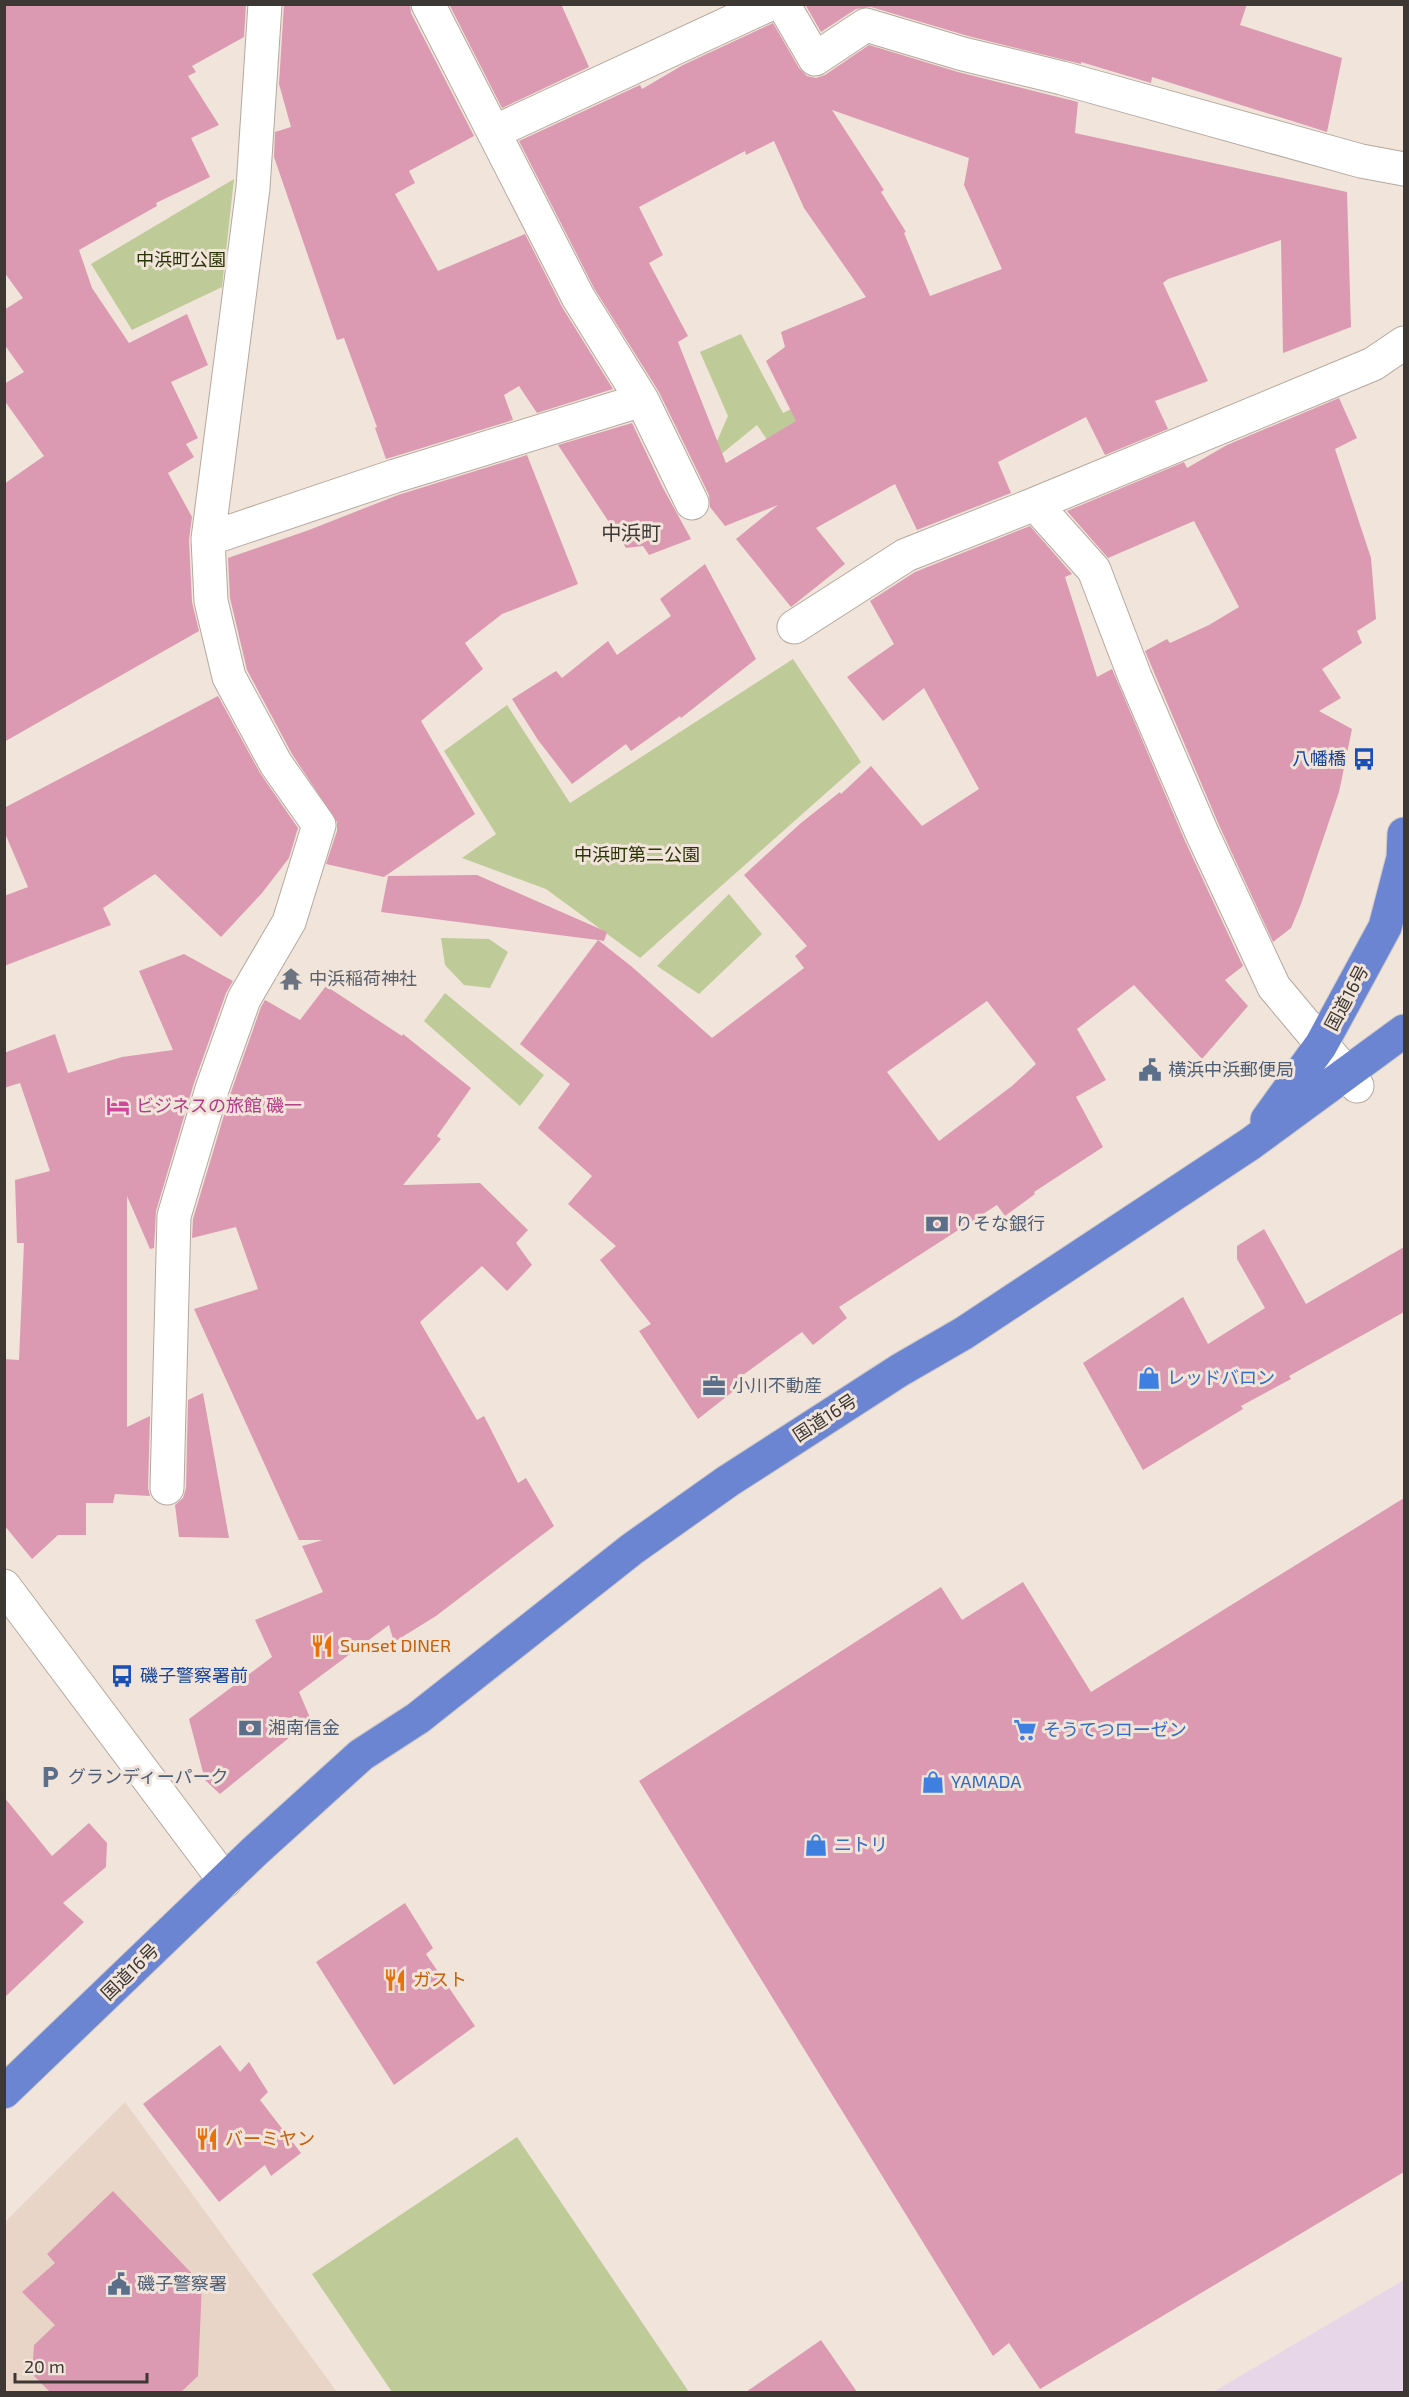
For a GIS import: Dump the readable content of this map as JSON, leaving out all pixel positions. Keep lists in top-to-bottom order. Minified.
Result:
{"streets":{"highway":["国道16号"]},"districts":["中浜町"],"parks":["中浜町公園","中浜町第二公園"],"places":{"bus stop":["八幡橋","磯子警察署前"],"temple":["中浜稲荷神社"],"public building":["横浜中浜郵便局","磯子警察署"],"hotel":["ビジネスの旅館 磯一"],"bank":["りそな銀行","湘南信金"],"shop":["レッドバロン","YAMADA","ニトリ"],"office":["小川不動産"],"restaurant":["Sunset DINER","ガスト","バーミヤン"],"supermarket":["そうてつローゼン"],"parking":["グランディーパーク"]},"scale_bar":"20 m"}
